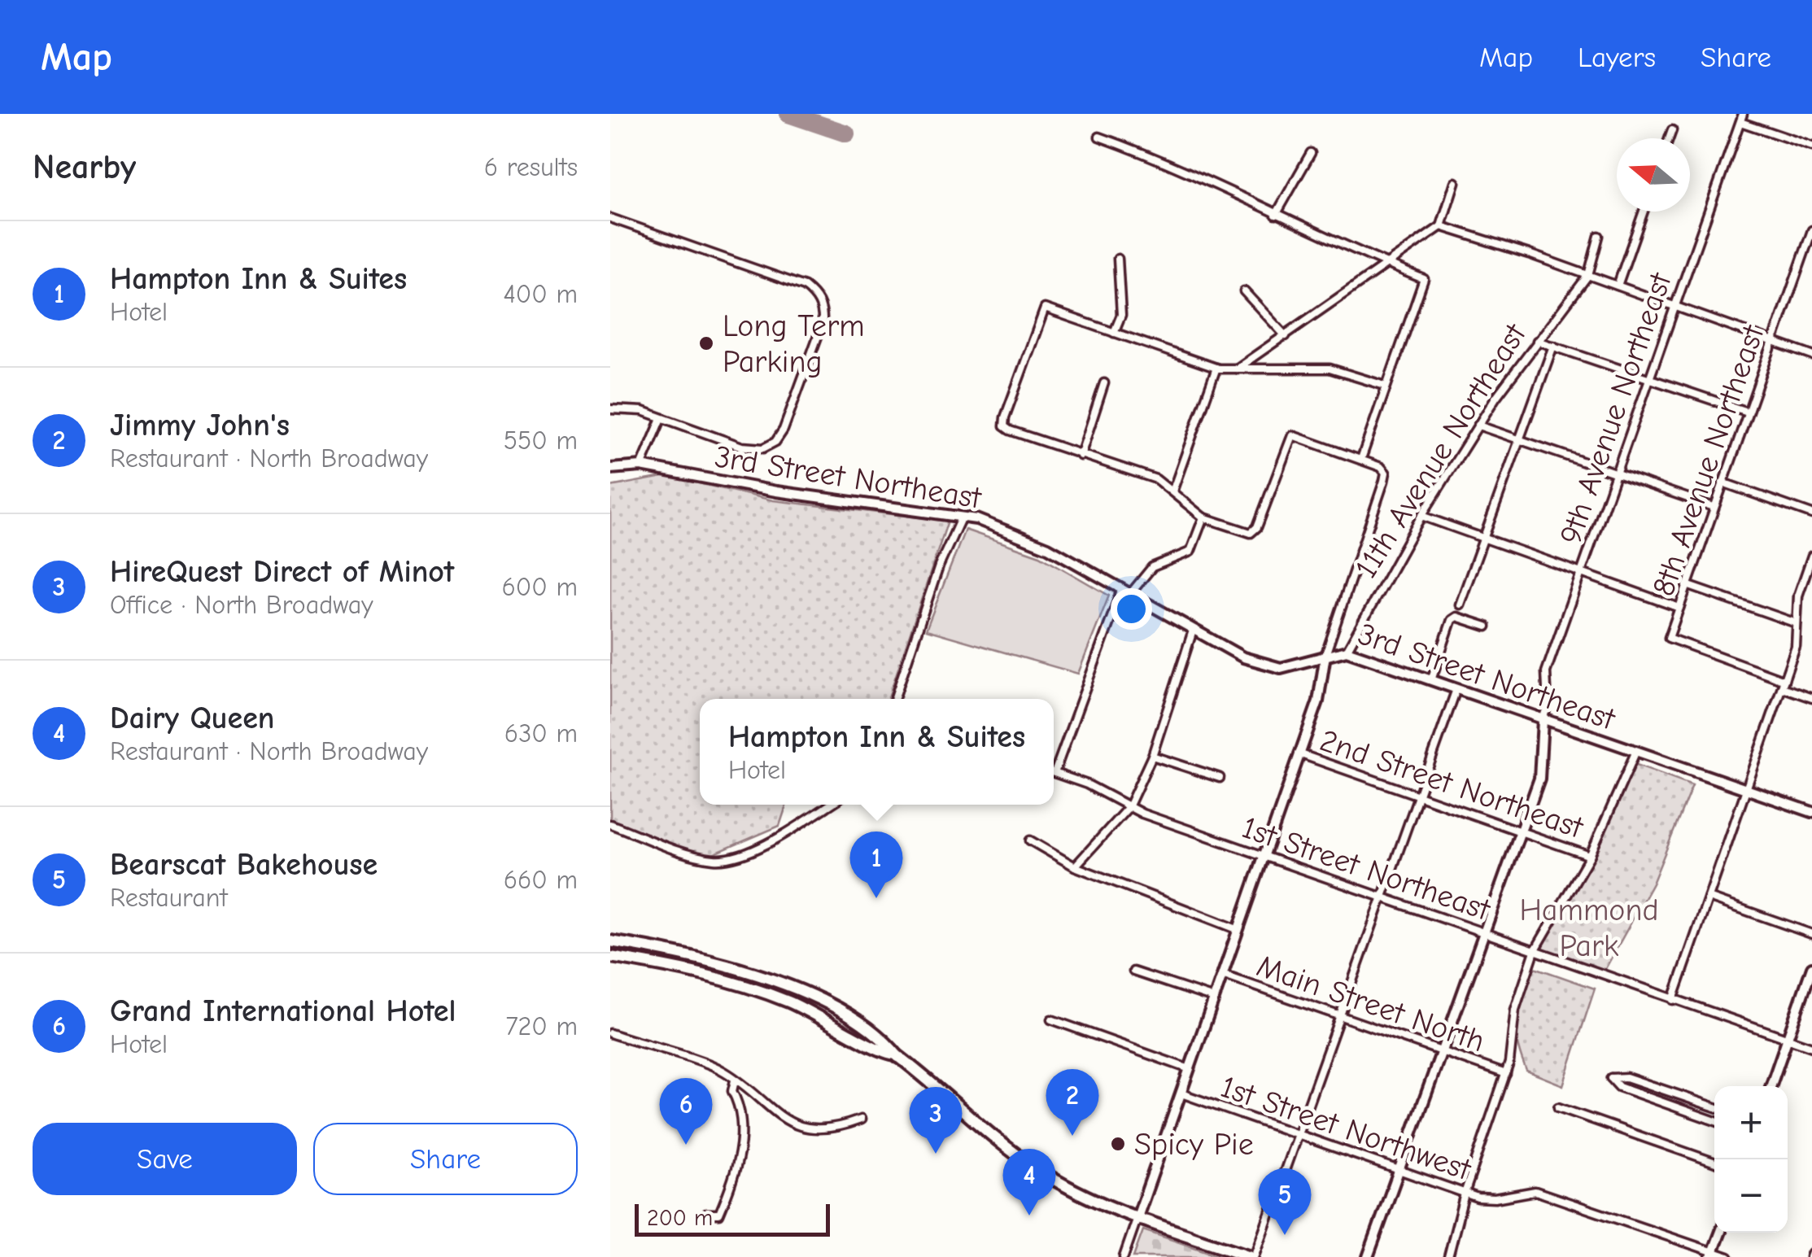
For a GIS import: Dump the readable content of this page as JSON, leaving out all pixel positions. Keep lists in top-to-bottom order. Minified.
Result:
{"streets":{"street":["9th Avenue Northeast","11th Avenue Northeast","8th Avenue Northeast","3rd Street Northeast","2nd Street Northeast","1st Street Northeast","Main Street North","1st Street Northwest"]},"crossings":[["9th Avenue Northeast","3rd Street Northeast"],["11th Avenue Northeast","3rd Street Northeast"]],"parks":["Hammond Park"],"places":["Long Term Parking","Spicy Pie"],"scale_bar":"200 m","north":"left","page":{"header":"Map","nav":["Map","Layers","Share"],"heading":["Nearby","6 results"],"list":[{"mark":"1","name":"Hampton Inn & Suites","note":"Hotel","value":"400 m"},{"mark":"2","name":"Jimmy John's","note":"Restaurant · North Broadway","value":"550 m"},{"mark":"3","name":"HireQuest Direct of Minot","note":"Office · North Broadway","value":"600 m"},{"mark":"4","name":"Dairy Queen","note":"Restaurant · North Broadway","value":"630 m"},{"mark":"5","name":"Bearscat Bakehouse","note":"Restaurant","value":"660 m"},{"mark":"6","name":"Grand International Hotel","note":"Hotel","value":"720 m"}],"popup":["Hampton Inn & Suites","Hotel"],"pins":["1","2","6","3","4","5"],"map_buttons":["+","−"],"buttons":["Save","Share"],"scale":"200 m"}}
